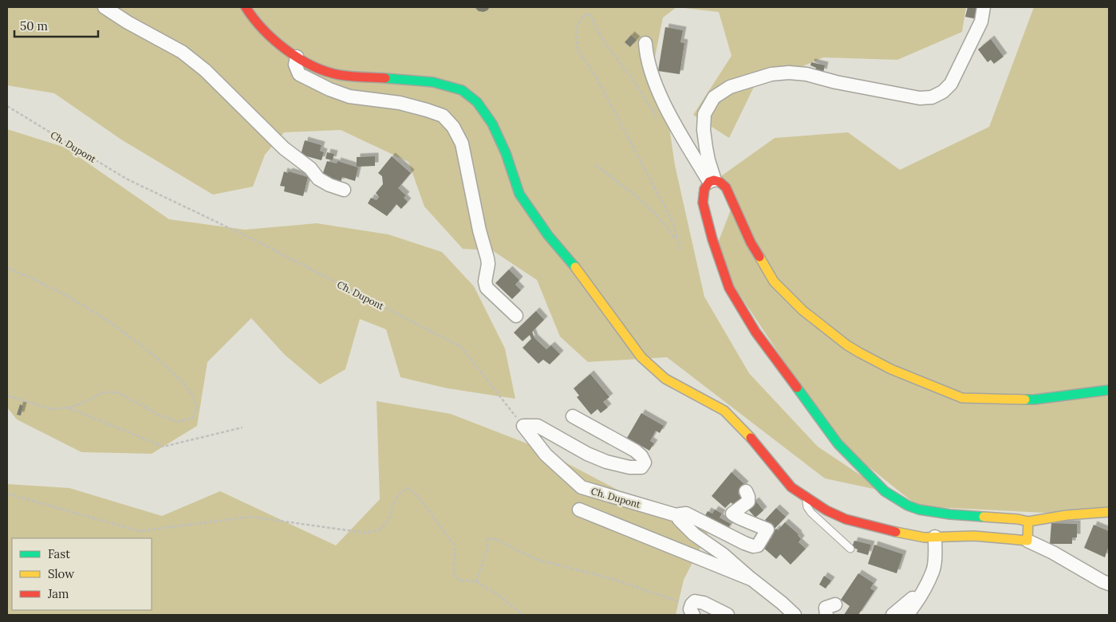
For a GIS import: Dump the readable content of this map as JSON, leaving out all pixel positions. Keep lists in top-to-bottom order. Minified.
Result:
{"streets":{"street":["Ch. Dupont"]},"legend":["Fast","Slow","Jam"],"scale_bar":"50 m"}
